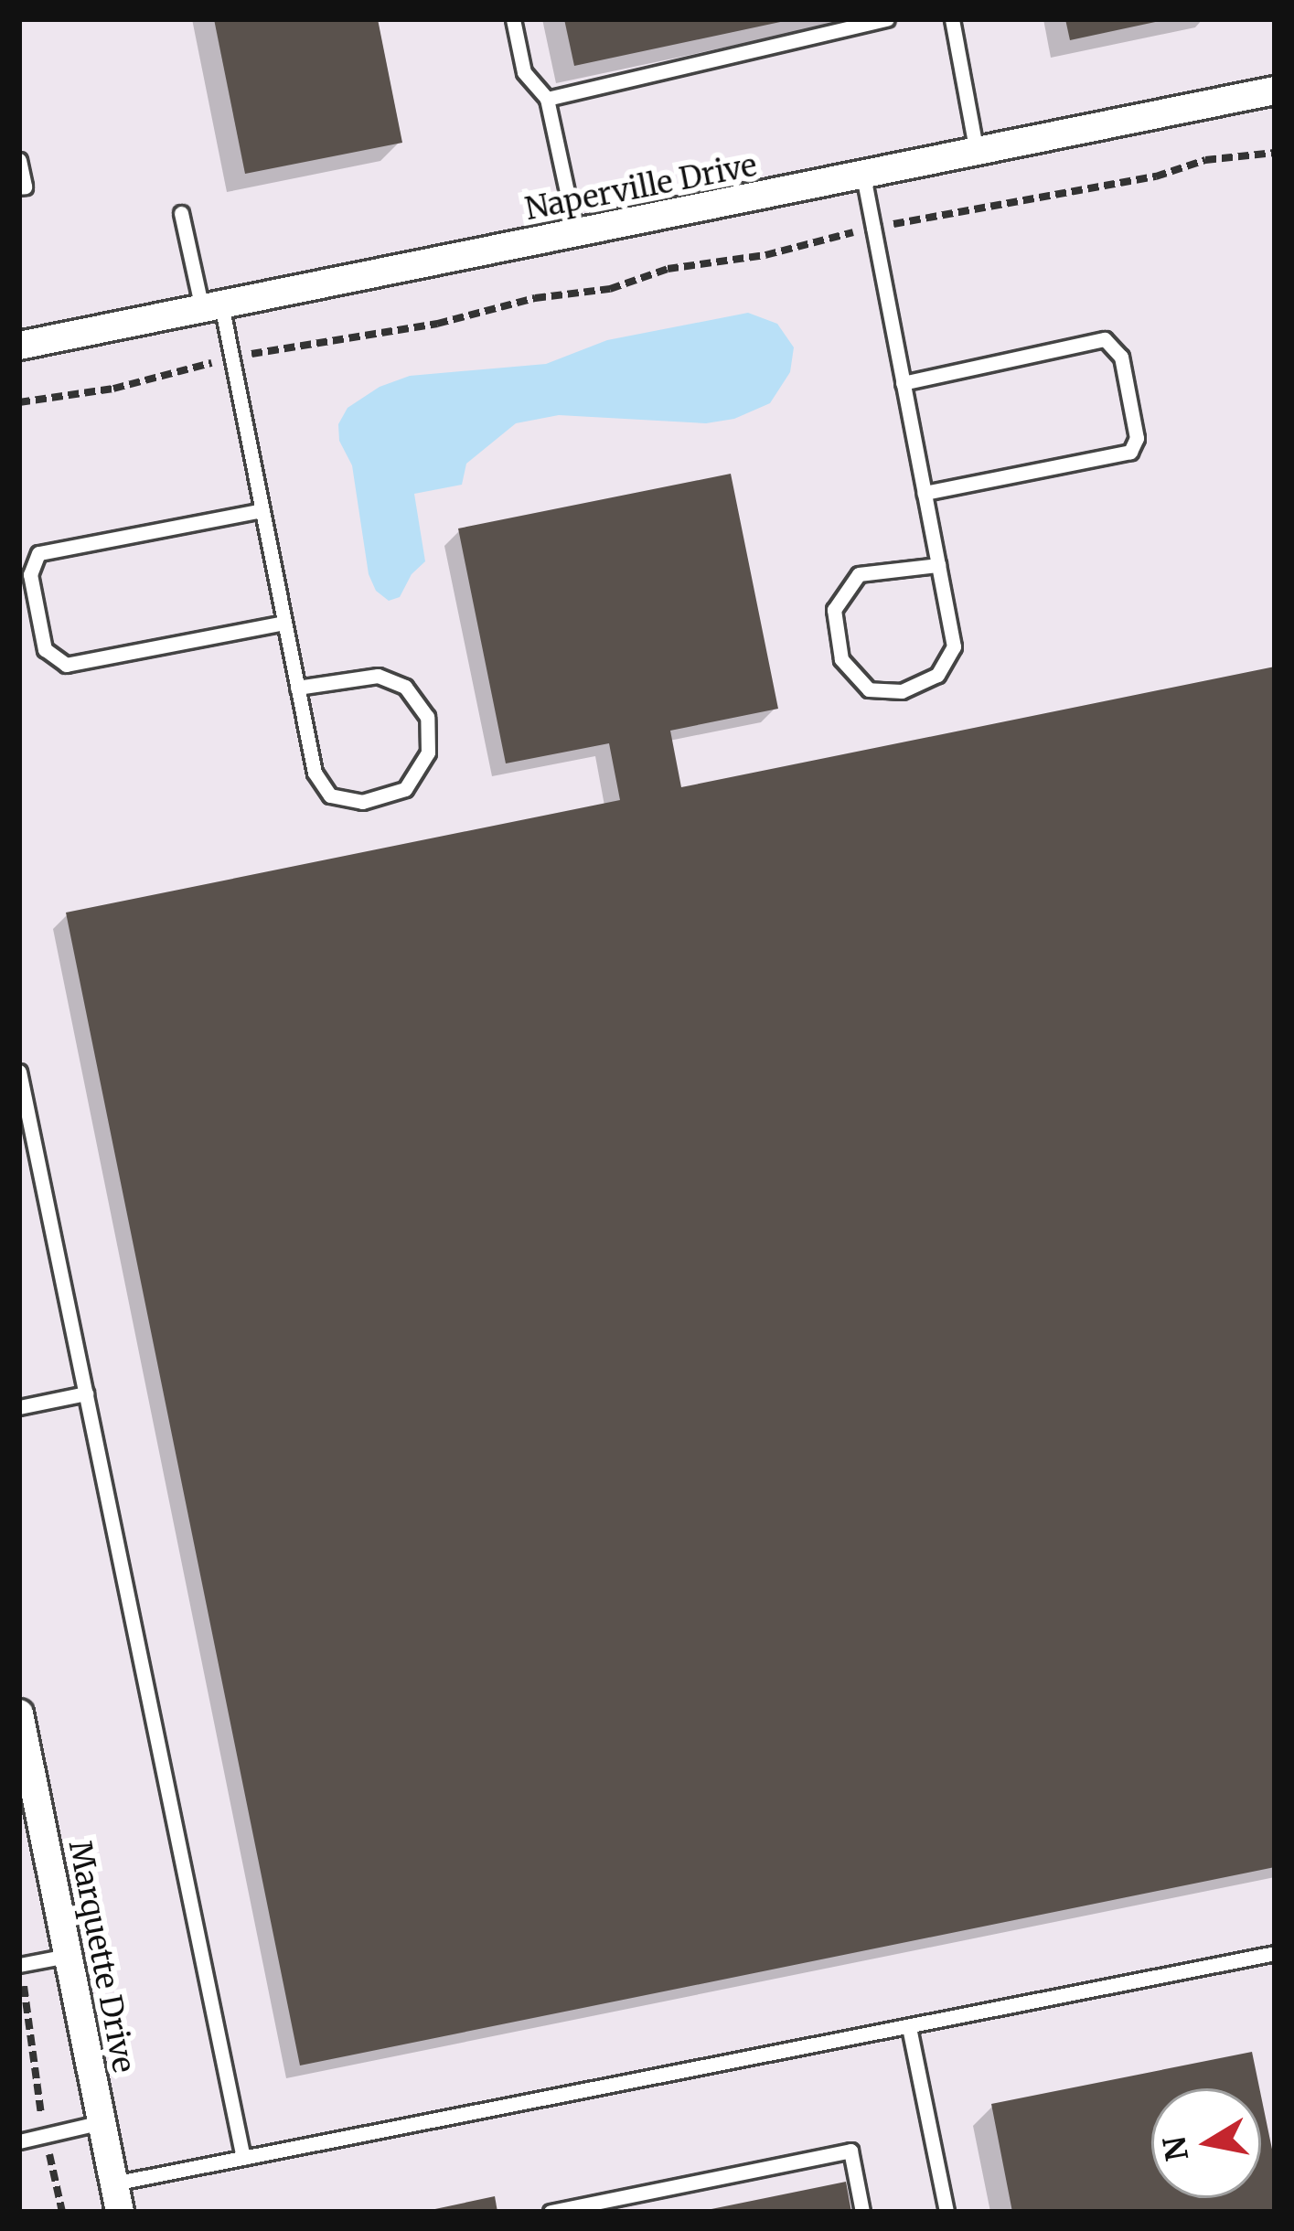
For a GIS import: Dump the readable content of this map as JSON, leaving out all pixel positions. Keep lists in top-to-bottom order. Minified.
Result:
{"streets":{"street":["Naperville Drive","Marquette Drive"]},"north":"left"}
